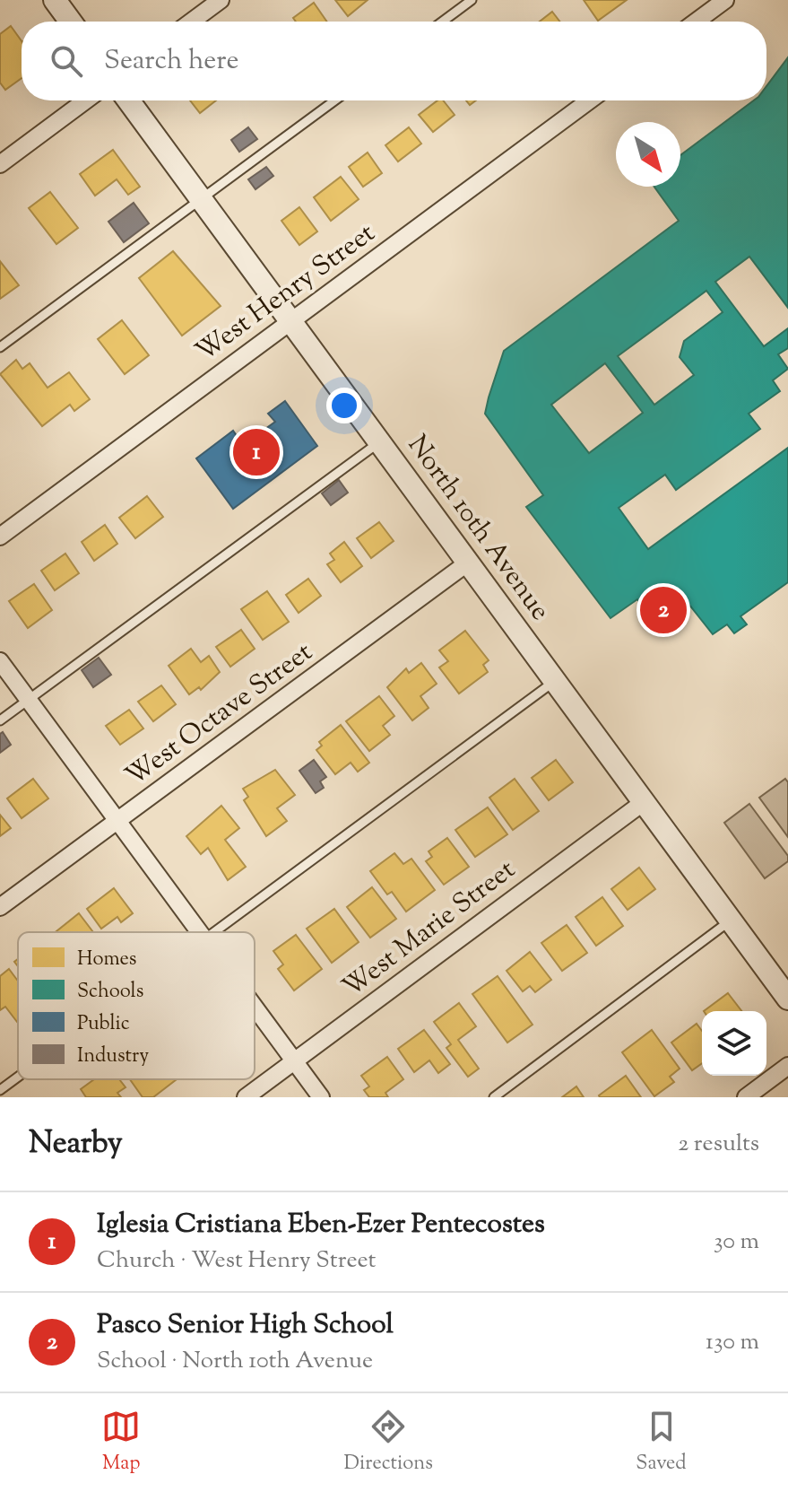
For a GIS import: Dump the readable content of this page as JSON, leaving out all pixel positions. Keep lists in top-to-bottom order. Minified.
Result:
{"streets":{"street":["West Henry Street","North 10th Avenue","West Octave Street","West Marie Street"]},"crossings":[["West Henry Street","North 10th Avenue"],["North 10th Avenue","West Octave Street"],["North 10th Avenue","West Marie Street"]],"legend":["Homes","Schools","Public","Industry"],"north":"bottom right","page":{"search":"Search here","pins":["1","2"],"heading":["Nearby","2 results"],"list":[{"mark":"1","name":"Iglesia Cristiana Eben-Ezer Pentecostes","note":"Church · West Henry Street","value":"30 m"},{"mark":"2","name":"Pasco Senior High School","note":"School · North 10th Avenue","value":"130 m"}],"nav":["Map","Directions","Saved"]}}
